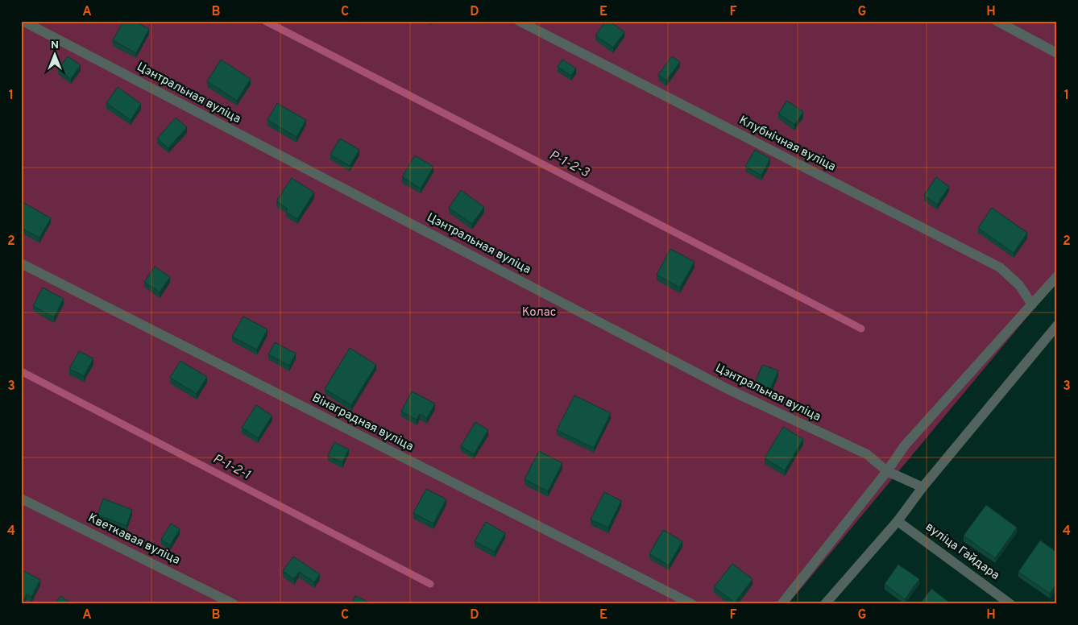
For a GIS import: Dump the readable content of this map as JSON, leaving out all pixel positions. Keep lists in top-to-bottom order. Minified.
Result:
{"streets":{"street":["Цэнтральная вуліца","Клубнічная вуліца","Вінаградная вуліца","Кветкавая вуліца","вуліца Гайдара"]},"water":["P-1-2-3","P-1-2-1"],"parks":["Колас"],"north":"top","grid":{"columns":["A","B","C","D","E","F","G","H"],"rows":["1","2","3","4"]}}
